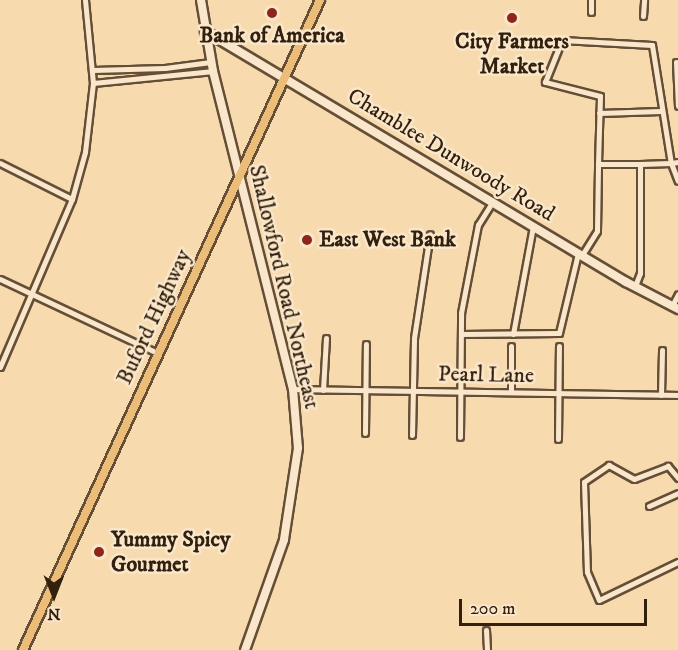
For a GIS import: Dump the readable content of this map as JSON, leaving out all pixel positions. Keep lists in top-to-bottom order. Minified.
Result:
{"streets":{"main road":["Buford Highway"],"street":["Chamblee Dunwoody Road","Shallowford Road Northeast","Pearl Lane"]},"crossings":[["Chamblee Dunwoody Road","Shallowford Road Northeast"],["Chamblee Dunwoody Road","Buford Highway"],["Shallowford Road Northeast","Buford Highway"],["Shallowford Road Northeast","Pearl Lane"]],"places":["Bank of America","City Farmers Market","East West Bank","Yummy Spicy Gourmet"],"scale_bar":"200 m","north":"bottom"}
